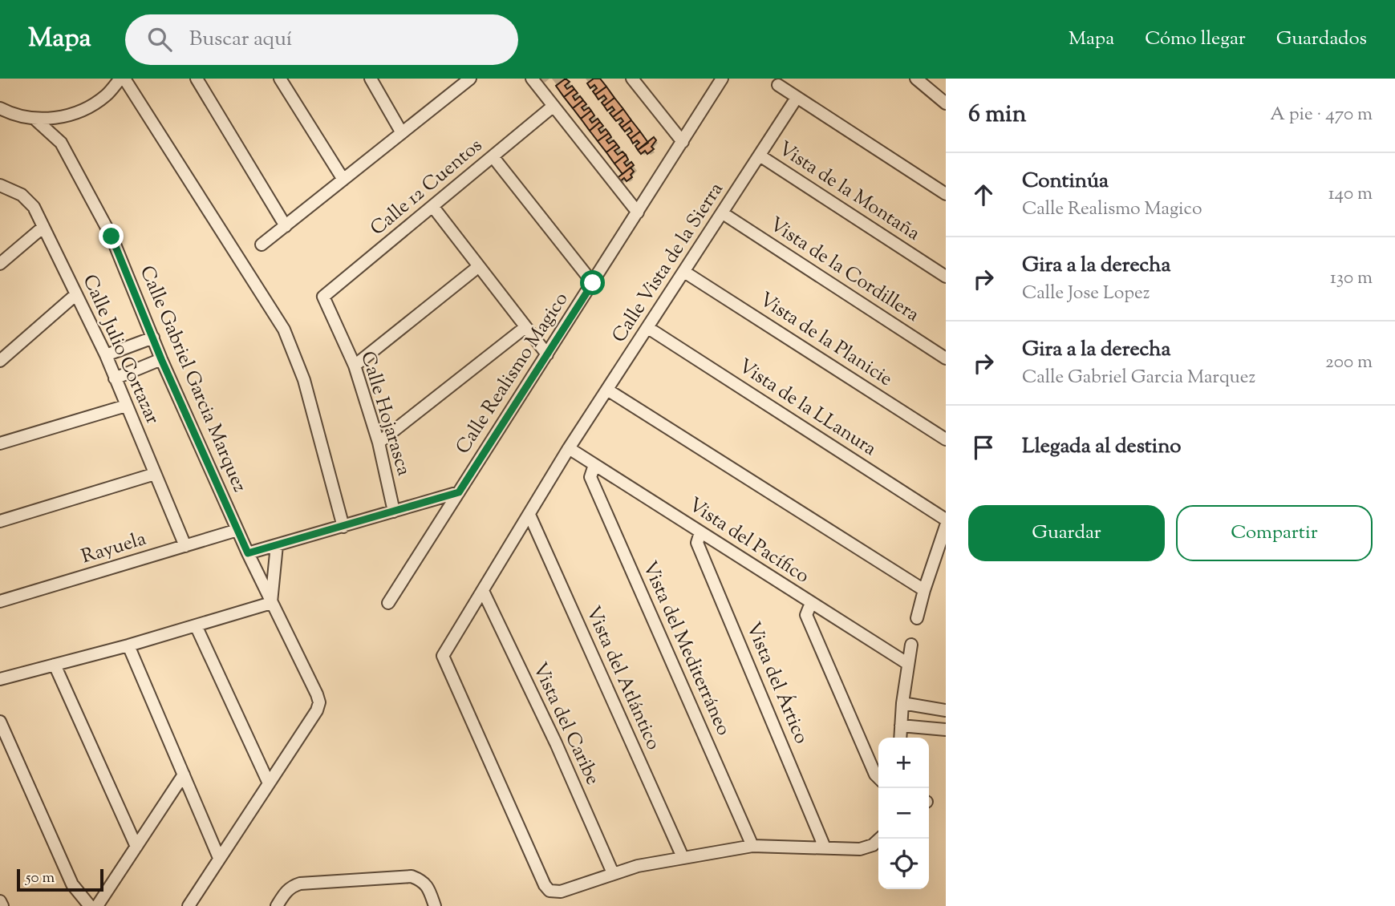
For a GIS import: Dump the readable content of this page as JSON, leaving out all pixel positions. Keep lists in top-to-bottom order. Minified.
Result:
{"streets":{"street":["Calle 12 Cuentos","Vista de la Montaña","Calle Vista de la Sierra","Vista de la Cordillera","Vista de la Planicie","Calle Julio Cortazar","Calle Realismo Magico","Calle Gabriel Garcia Marquez","Vista de la LLanura","Calle Hojarasca","Vista del Pacífico","Rayuela","Vista del Mediterráneo","Vista del Atlántico","Vista del Ártico","Vista del Caribe"]},"crossings":[["Calle 12 Cuentos","Calle Hojarasca"],["Vista de la Montaña","Calle Vista de la Sierra"],["Calle Vista de la Sierra","Vista de la Cordillera"],["Calle Vista de la Sierra","Vista de la Planicie"],["Calle Vista de la Sierra","Vista de la LLanura"],["Calle Vista de la Sierra","Vista del Pacífico"],["Calle Vista de la Sierra","Vista del Atlántico"],["Calle Vista de la Sierra","Vista del Caribe"],["Calle Julio Cortazar","Rayuela"],["Calle Gabriel Garcia Marquez","Rayuela"],["Vista del Pacífico","Vista del Mediterráneo"],["Vista del Pacífico","Vista del Ártico"]],"scale_bar":"50 m","page":{"header":"Mapa","search":"Buscar aquí","nav":["Mapa","Cómo llegar","Guardados"],"heading":["6 min","A pie · 470 m"],"list":[["Continúa","Calle Realismo Magico","140 m"],["Gira a la derecha","Calle Jose Lopez","130 m"],["Gira a la derecha","Calle Gabriel Garcia Marquez","200 m"],"Llegada al destino"],"buttons":["Guardar","Compartir"],"map_buttons":["+","−"],"scale":"50 m"}}
